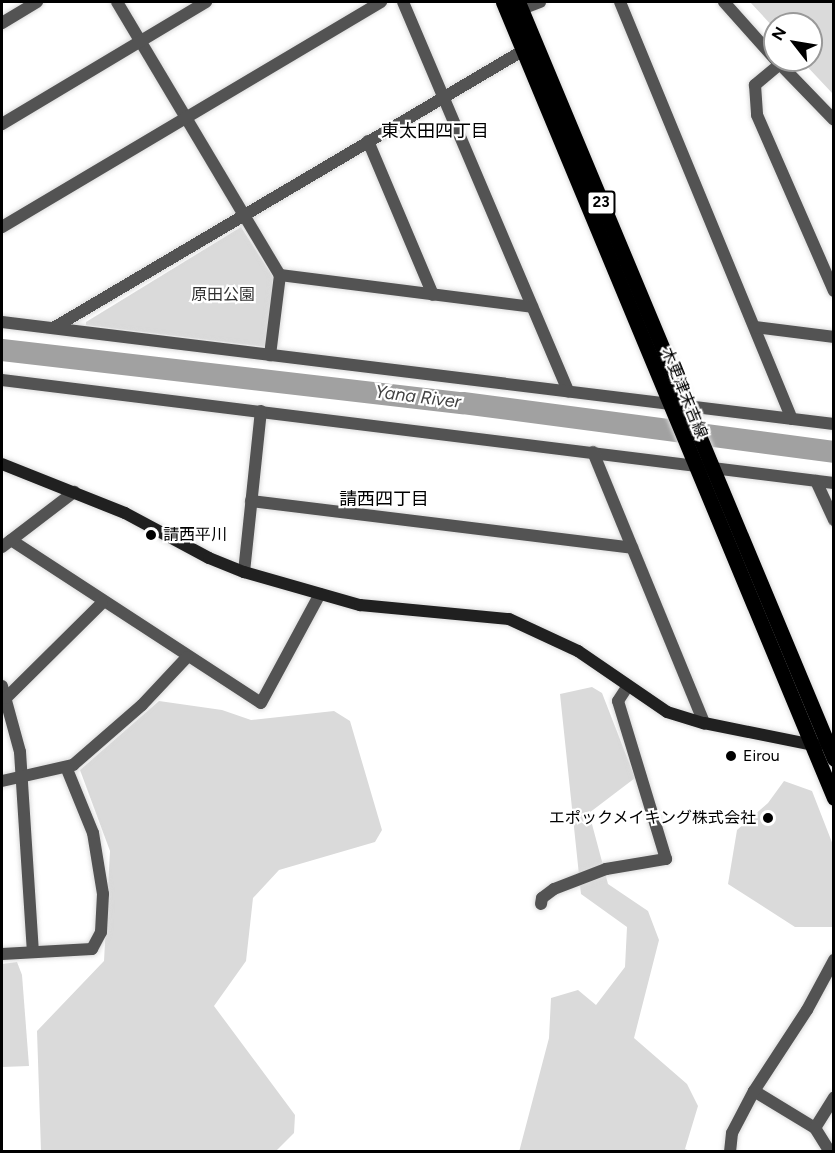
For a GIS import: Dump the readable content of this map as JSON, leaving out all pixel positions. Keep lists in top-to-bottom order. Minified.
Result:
{"streets":{"main road":["23","木更津末吉線"]},"districts":["東太田四丁目","請西四丁目"],"water":["Yana River"],"parks":["原田公園"],"places":["請西平川","Eirou","エポックメイキング株式会社"],"north":"top left"}
